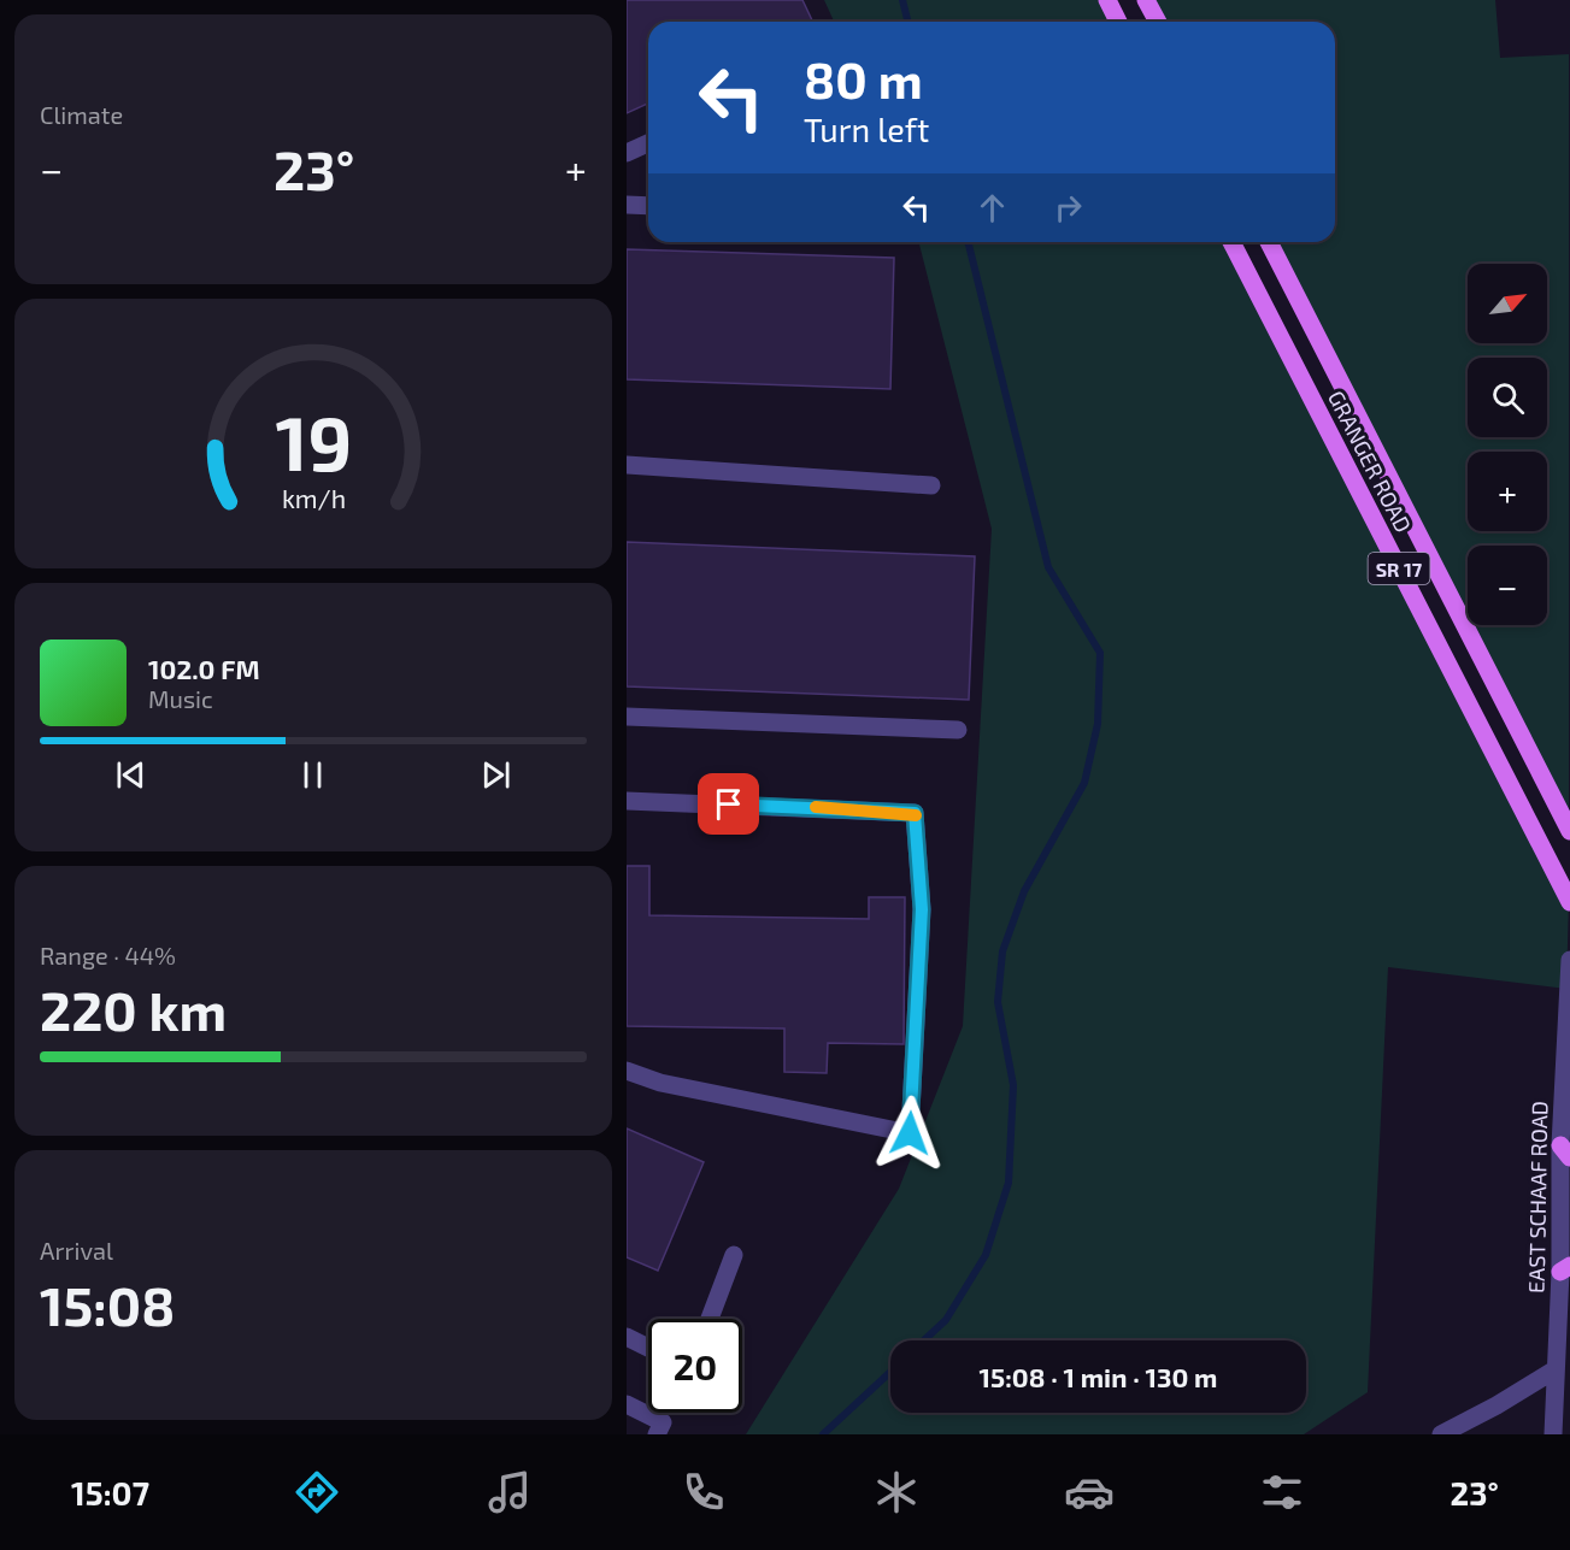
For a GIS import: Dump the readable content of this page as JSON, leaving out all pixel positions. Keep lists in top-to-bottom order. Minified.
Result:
{"streets":{"main road":["GRANGER ROAD","SR 17"],"street":["EAST SCHAAF ROAD"]},"north":"top right","page":{"tile":["Climate",["Range · 44%","220 km"],["Arrival","15:08"]],"turn":["80 m","Turn left"],"heat":["−","23°","+"],"map_buttons":["+","−"],"song":["102.0 FM","Music"],"limit":"20","trip":"15:08 · 1 min · 130 m","tabs":["15:07","23°"],"gauge":["19","km/h"]}}
